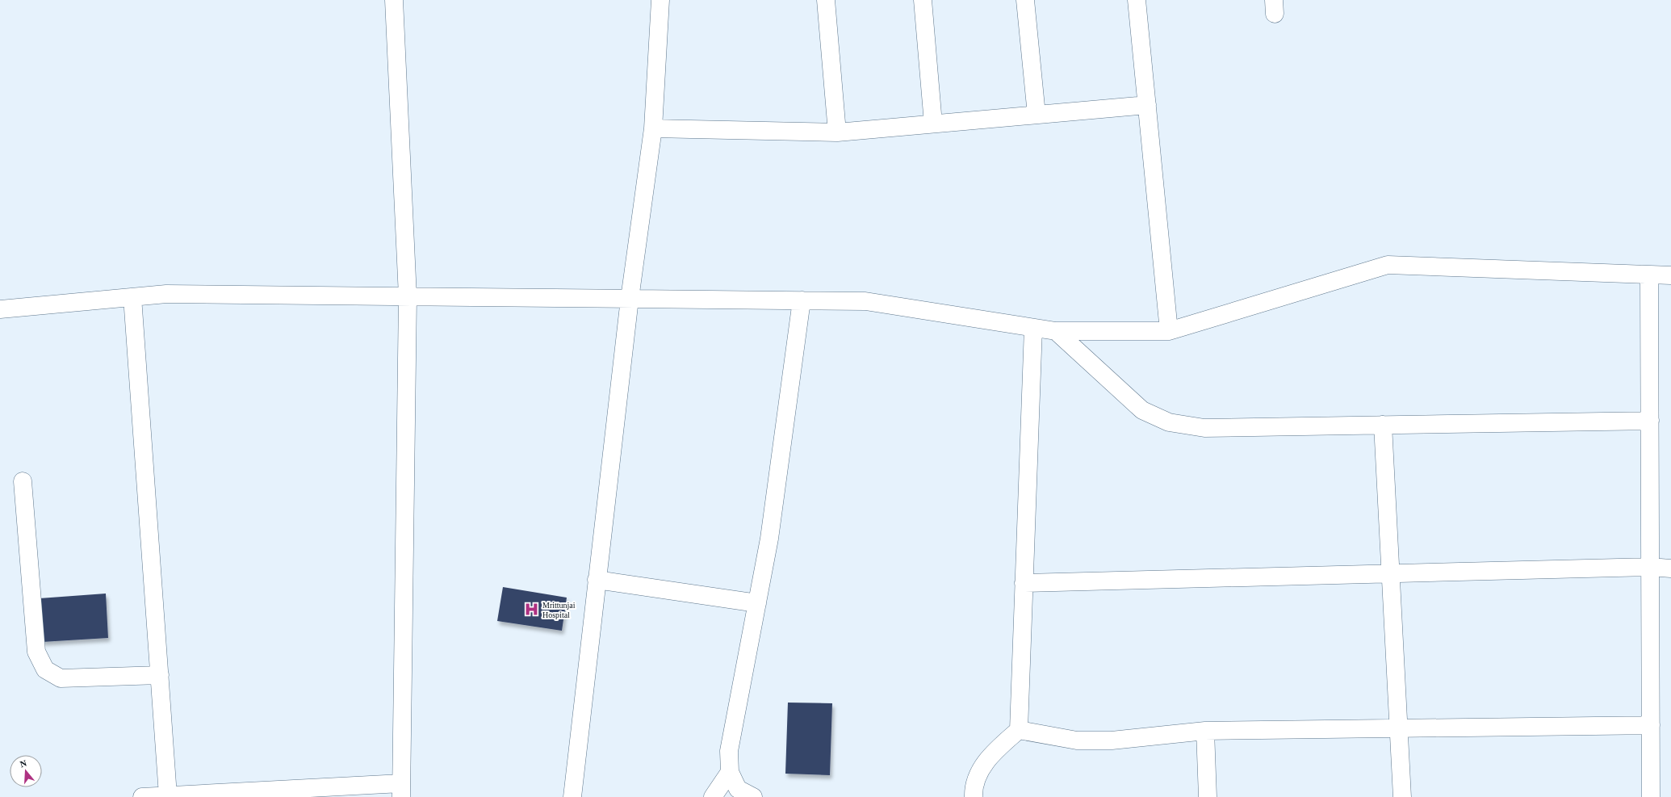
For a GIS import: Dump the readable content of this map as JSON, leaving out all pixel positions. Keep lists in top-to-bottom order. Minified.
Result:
{"places":{"hospital":["Mrittunjai Hospital"]},"north":"top"}
